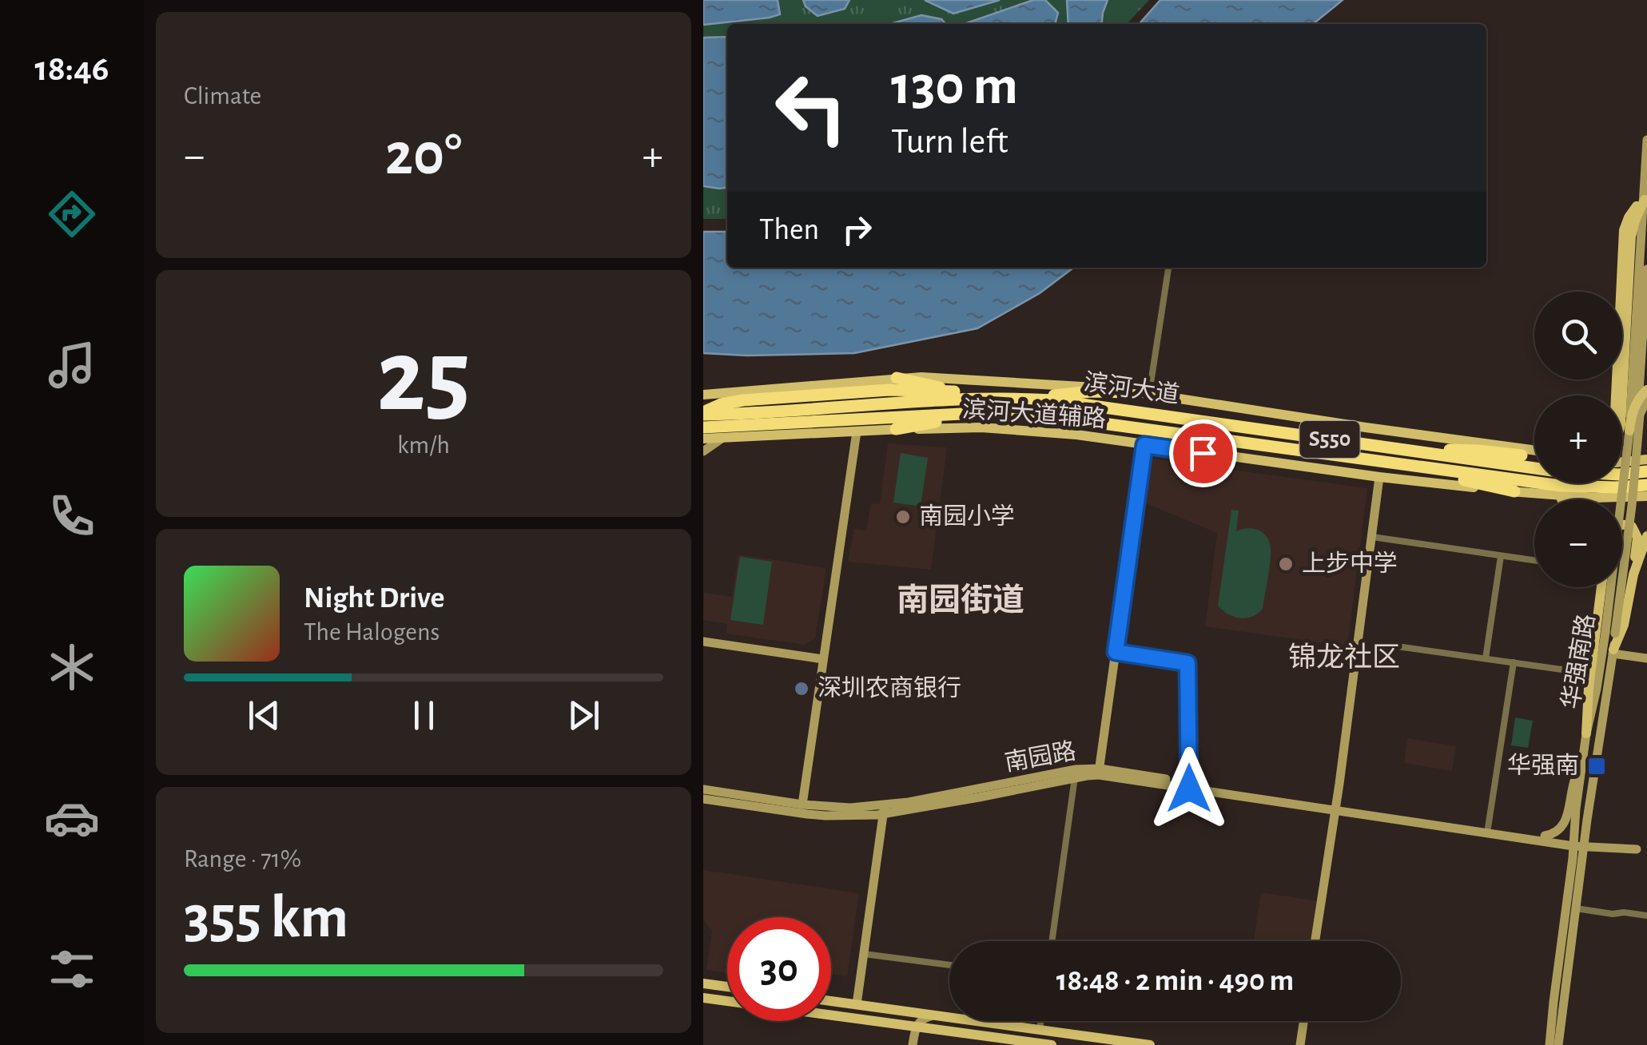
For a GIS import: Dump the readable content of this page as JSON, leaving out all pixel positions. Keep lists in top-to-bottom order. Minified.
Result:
{"streets":{"highway":["滨河大道","S550"],"main road":["滨河大道辅路","华强南路","南园路"]},"crossings":[["华强南路","南园路"]],"districts":["南园街道","锦龙社区"],"places":{"other":["南园小学","上步中学","深圳农商银行"],"transit":["华强南"]},"page":{"tabs":"18:46","tile":["Climate",["25","km/h"],["Range · 71%","355 km"]],"turn":["130 m","Turn left"],"heat":["−","20°","+"],"then":"Then","map_buttons":["+","−"],"song":["Night Drive","The Halogens"],"limit":"30","trip":"18:48 · 2 min · 490 m"}}
